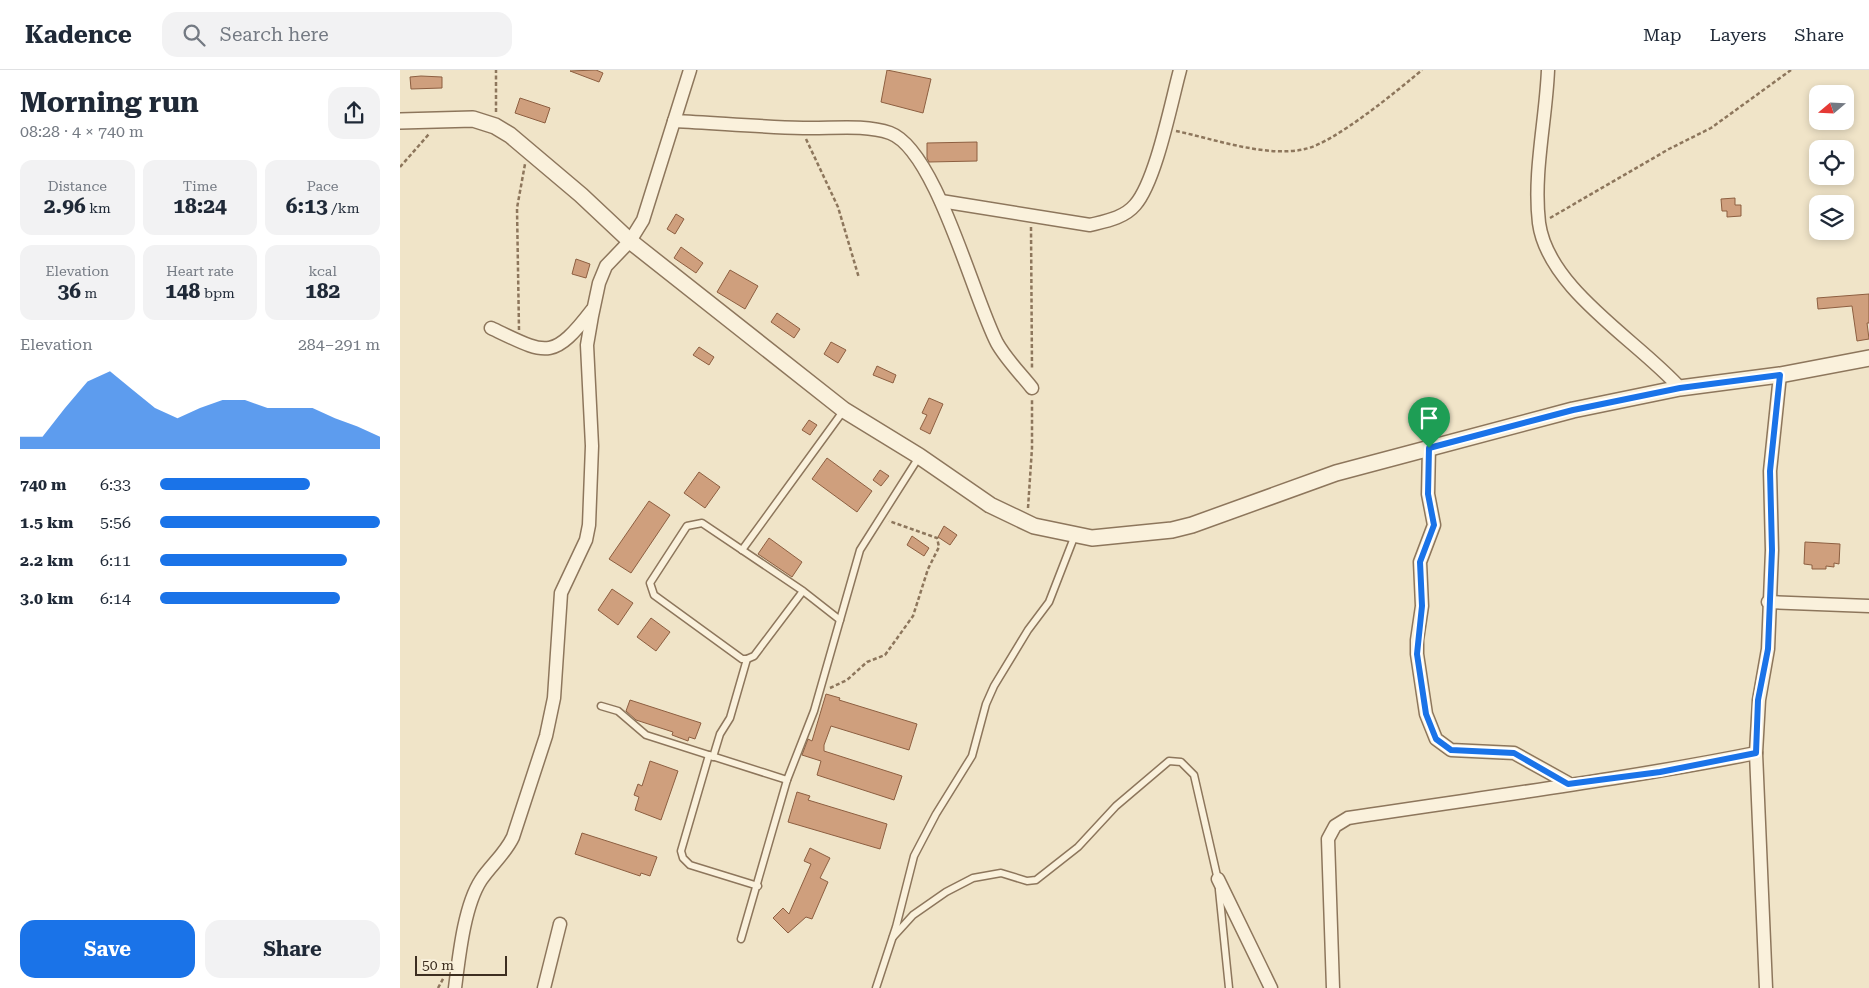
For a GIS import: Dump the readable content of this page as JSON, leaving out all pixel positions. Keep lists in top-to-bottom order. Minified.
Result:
{"scale_bar":"50 m","north":"left","page":{"header":"Kadence","search":"Search here","nav":["Map","Layers","Share"],"heading":["Morning run","08:28 · 4 × 740 m"],"stats":[["Distance","2.96 km"],["Time","18:24"],["Pace","6:13 /km"],["Elevation","36 m"],["Heart rate","148 bpm"],["kcal","182"]],"chart":["Elevation","284–291 m"],"list":[{"name":"740 m","note":"6:33"},{"name":"1.5 km","note":"5:56"},{"name":"2.2 km","note":"6:11"},{"name":"3.0 km","note":"6:14"}],"buttons":["Save","Share"],"scale":"50 m"}}
